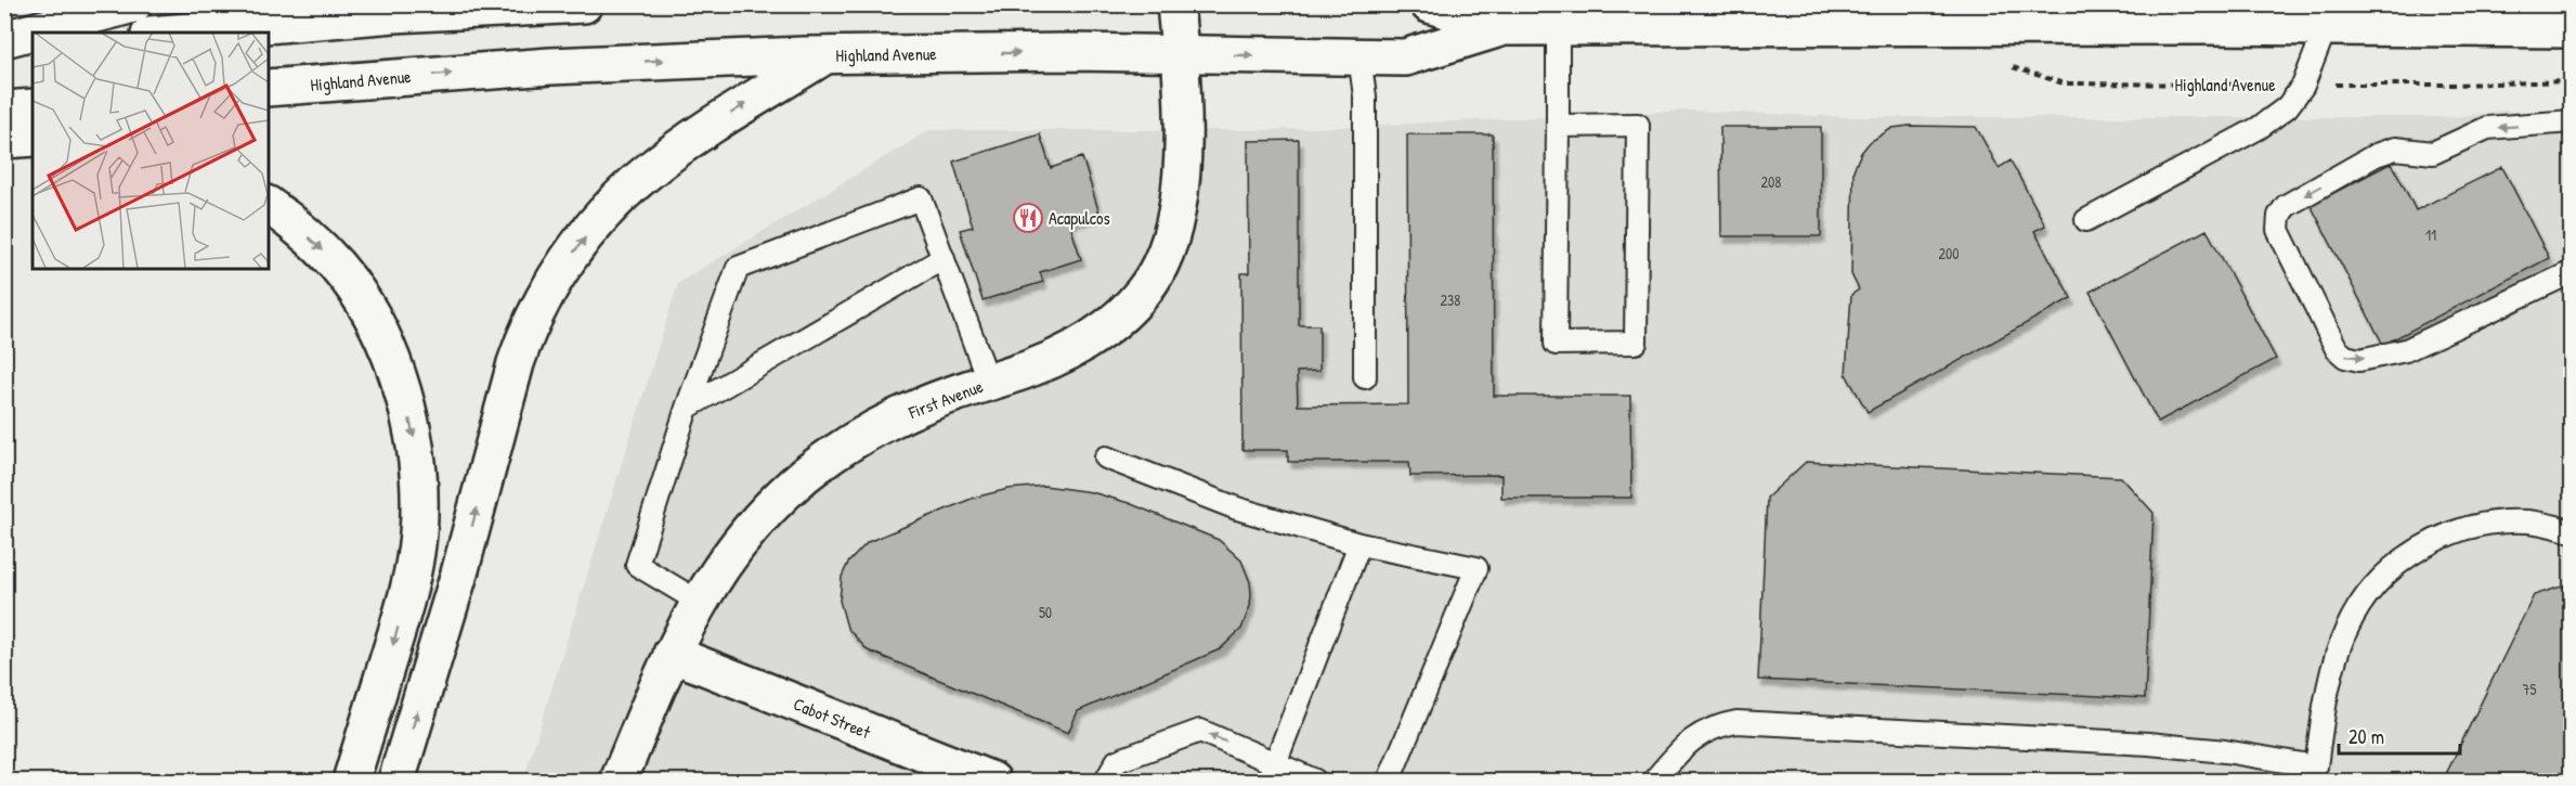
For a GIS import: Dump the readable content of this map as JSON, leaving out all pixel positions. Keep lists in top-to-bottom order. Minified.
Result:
{"streets":{"main road":["Highland Avenue","First Avenue","Cabot Street"]},"crossings":[["Highland Avenue","First Avenue"],["First Avenue","Cabot Street"]],"one_way":["Highland Avenue"],"places":{"restaurant":["Acapulcos"]},"house_numbers":["208","11","200","238","50","75"],"scale_bar":"20 m"}
